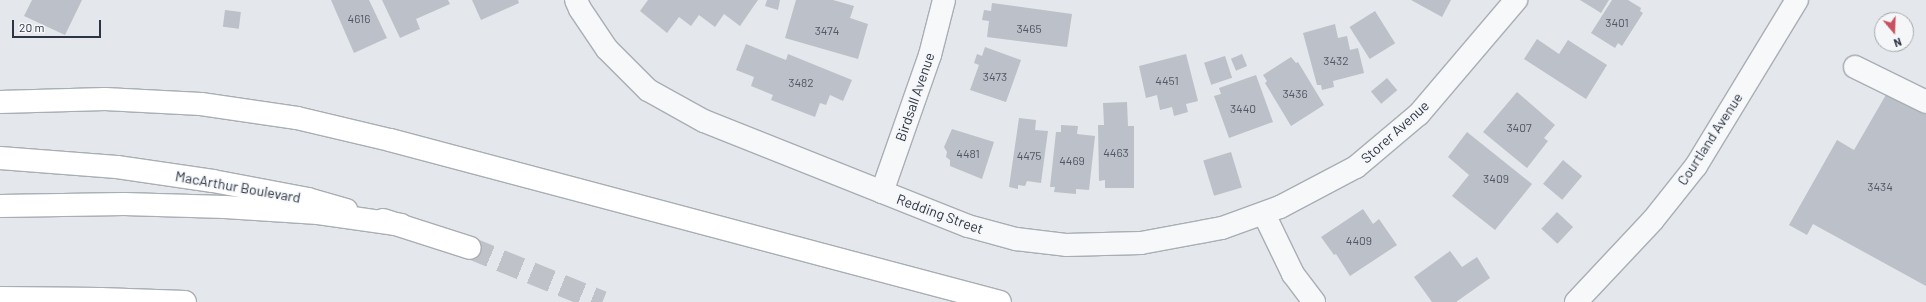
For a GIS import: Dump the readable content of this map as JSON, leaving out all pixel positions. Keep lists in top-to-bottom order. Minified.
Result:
{"streets":{"main road":["MacArthur Boulevard"],"street":["Birdsall Avenue","Storer Avenue","Courtland Avenue","Redding Street"]},"crossings":[["Birdsall Avenue","Redding Street"],["Storer Avenue","Redding Street"]],"house_numbers":["4616","3401","3465","3474","3432","3473","4451","3482","3436","3440","3407","4463","4481","4475","4469","3409","3434","4409"],"scale_bar":"20 m","north":"bottom"}
